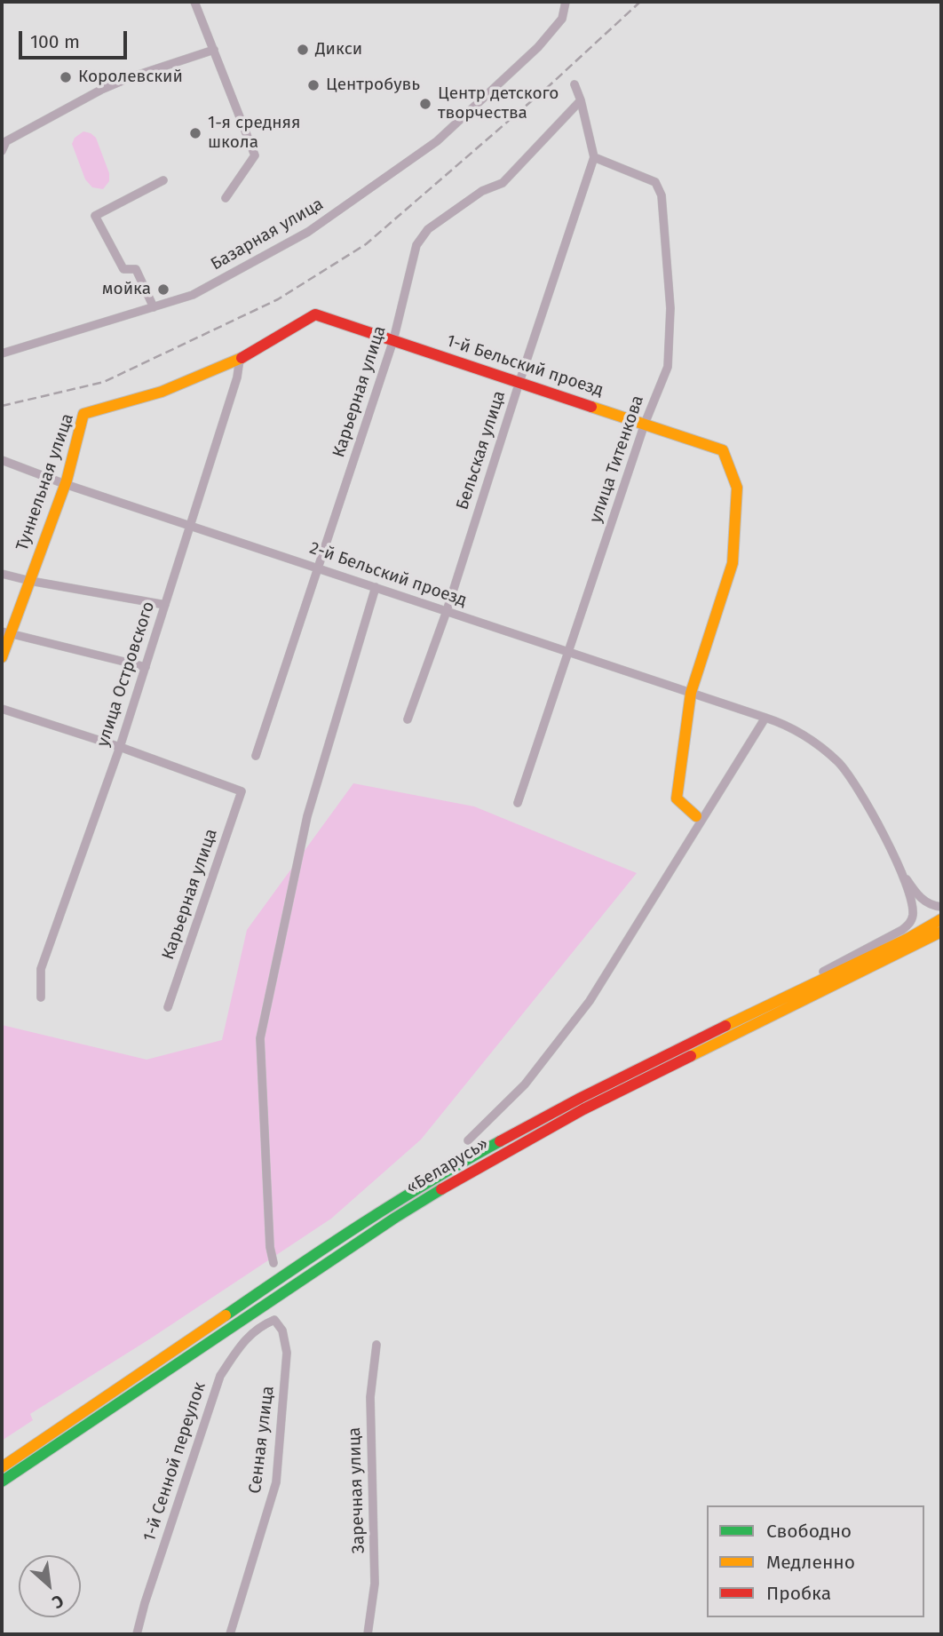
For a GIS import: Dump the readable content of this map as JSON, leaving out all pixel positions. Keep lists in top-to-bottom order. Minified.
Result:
{"streets":{"main road":["1-й Бельский проезд","Туннельная улица","«Беларусь»"],"street":["Базарная улица","Карьерная улица","Бельская улица","улица Титенкова","2-й Бельский проезд","улица Островского","Сенная улица","1-й Сенной переулок","Заречная улица"]},"crossings":[["1-й Бельский проезд","Карьерная улица"],["1-й Бельский проезд","Бельская улица"],["1-й Бельский проезд","улица Титенкова"],["1-й Бельский проезд","Туннельная улица"],["1-й Бельский проезд","2-й Бельский проезд"],["Карьерная улица","2-й Бельский проезд"],["Карьерная улица","улица Островского"],["Бельская улица","улица Титенкова"],["Бельская улица","2-й Бельский проезд"],["улица Титенкова","2-й Бельский проезд"],["Туннельная улица","2-й Бельский проезд"],["Туннельная улица","улица Островского"],["2-й Бельский проезд","улица Островского"],["Сенная улица","1-й Сенной переулок"]],"places":["Дикси","Королевский","Центробувь","Центр детского творчества","1-я средняя школа","мойка"],"legend":["Свободно","Медленно","Пробка"],"scale_bar":"100 m","north":"bottom right"}
